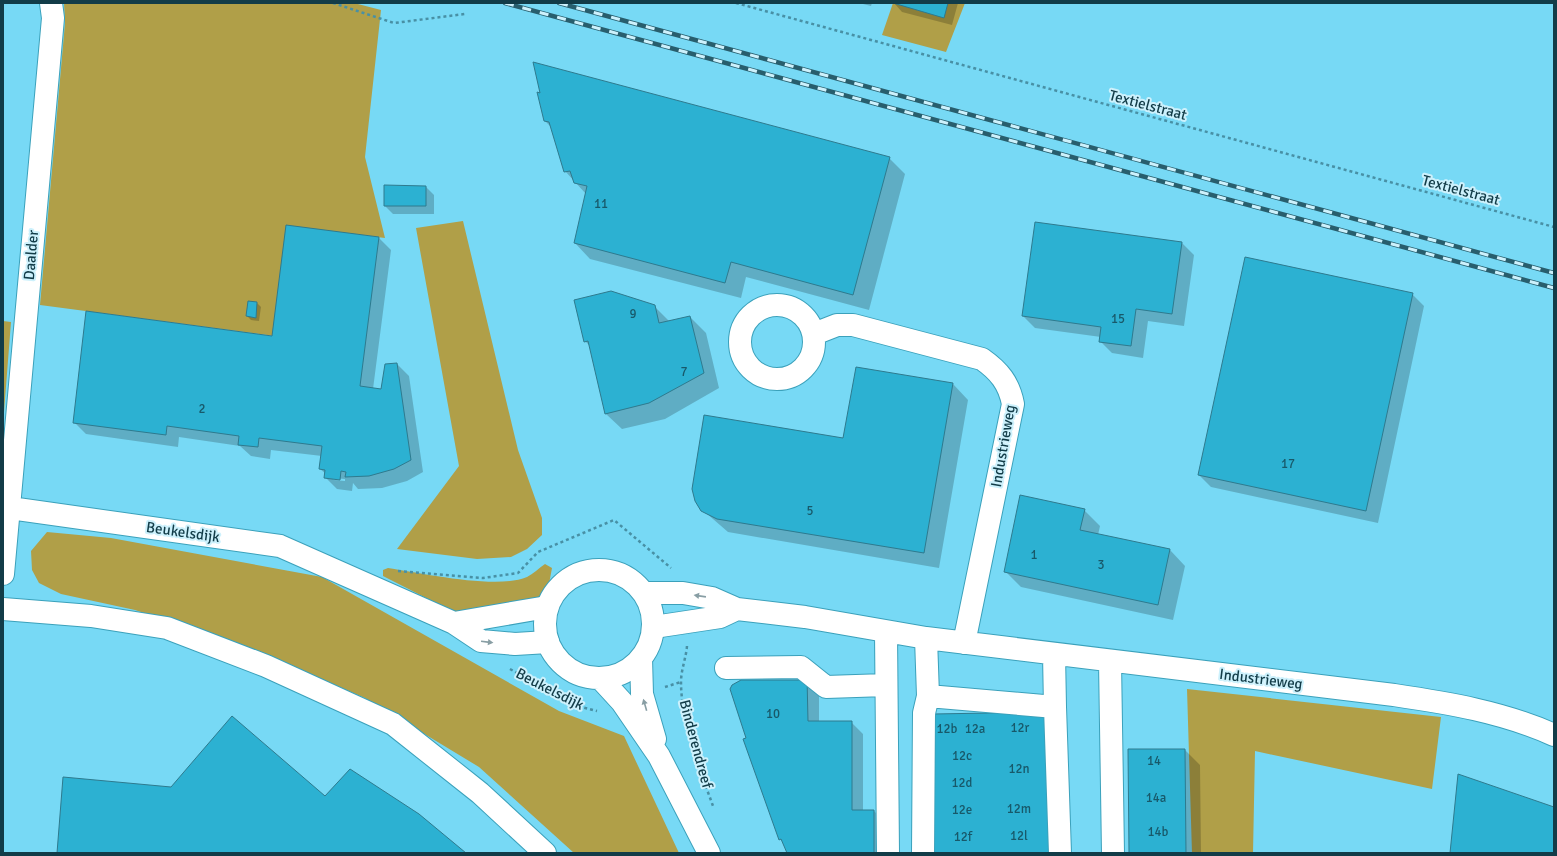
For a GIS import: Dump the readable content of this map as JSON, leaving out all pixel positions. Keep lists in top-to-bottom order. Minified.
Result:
{"streets":{"street":["Daalder","Industrieweg","Beukelsdijk","Binderendreef"],"path":["Textielstraat"]},"crossings":[["Daalder","Beukelsdijk"],["Industrieweg","Beukelsdijk"],["Industrieweg","Binderendreef"],["Beukelsdijk","Binderendreef"]],"house_numbers":["11","9","15","7","2","17","5","1","3","10","12r","12b","12a","12c","14","12n","12d","14a","12m","12e","14b","12l","12f"]}
